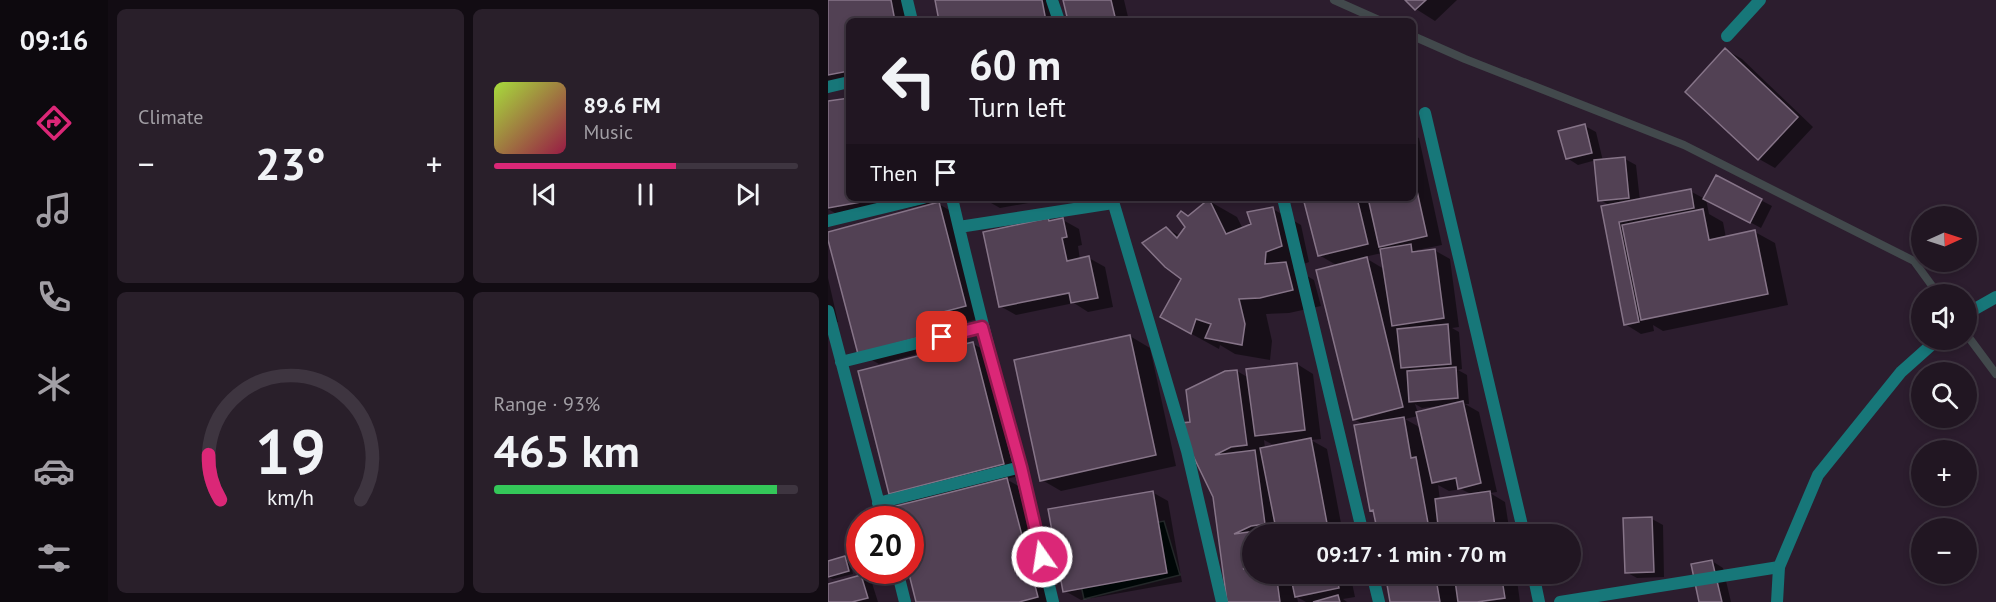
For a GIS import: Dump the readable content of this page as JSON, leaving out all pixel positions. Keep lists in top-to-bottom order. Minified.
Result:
{"north":"right","page":{"tabs":"09:16","tile":["Climate",["Range · 93%","465 km"]],"turn":["60 m","Turn left"],"song":["89.6 FM","Music"],"heat":["−","23°","+"],"then":"Then","map_buttons":["+","−"],"limit":"20","trip":"09:17 · 1 min · 70 m","gauge":["19","km/h"]}}
